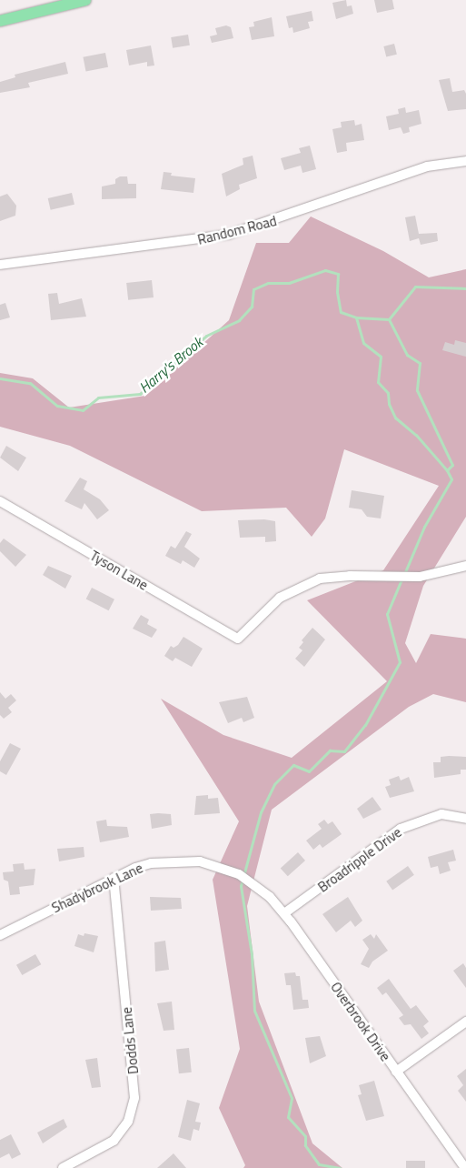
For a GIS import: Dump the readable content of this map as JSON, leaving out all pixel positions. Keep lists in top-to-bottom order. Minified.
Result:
{"streets":{"street":["Random Road","Tyson Lane","Broadripple Drive","Shadybrook Lane","Overbrook Drive","Dodds Lane"]},"crossings":[["Broadripple Drive","Overbrook Drive"],["Shadybrook Lane","Overbrook Drive"],["Shadybrook Lane","Dodds Lane"]],"water":["Harry's Brook"]}
